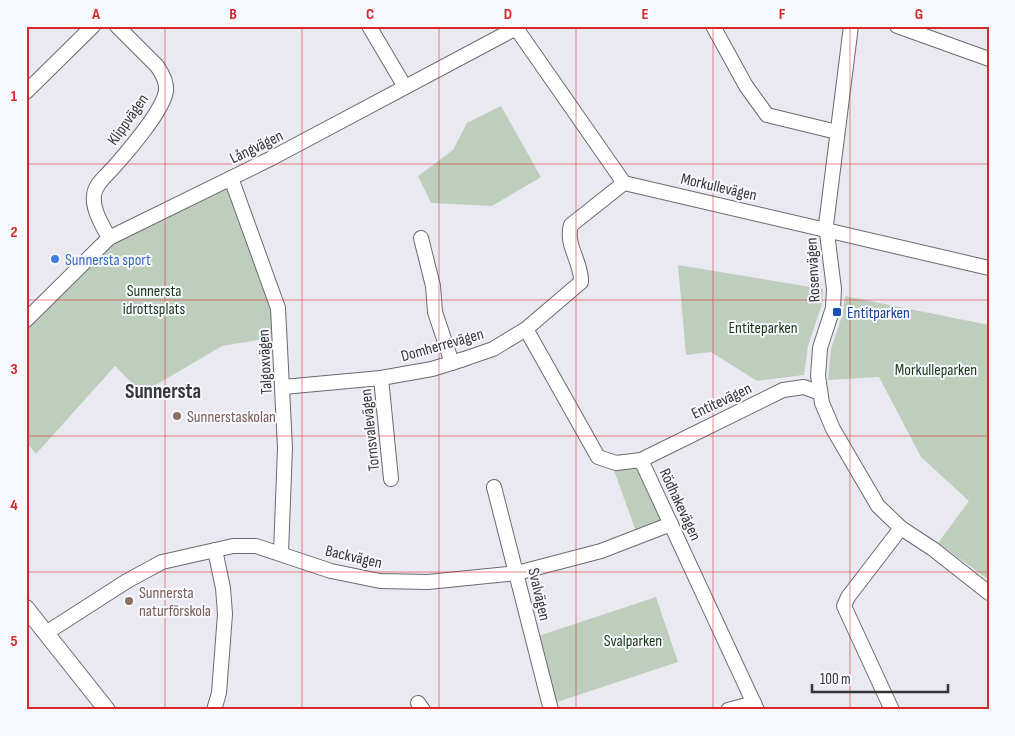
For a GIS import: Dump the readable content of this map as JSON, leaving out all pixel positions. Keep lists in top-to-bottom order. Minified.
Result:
{"streets":{"street":["Klippvägen","Långvägen","Morkullevägen","Rosenvägen","Domherrevägen","Talgoxvägen","Entitevägen","Tornsvalevägen","Rödhakevägen","Backvägen","Svalvägen"]},"crossings":[["Klippvägen","Långvägen"],["Långvägen","Talgoxvägen"],["Morkullevägen","Rosenvägen"],["Morkullevägen","Domherrevägen"],["Rosenvägen","Entitevägen"],["Domherrevägen","Talgoxvägen"],["Domherrevägen","Tornsvalevägen"],["Domherrevägen","Rödhakevägen"],["Talgoxvägen","Backvägen"],["Entitevägen","Rödhakevägen"],["Rödhakevägen","Backvägen"],["Backvägen","Svalvägen"]],"districts":["Sunnersta"],"parks":["Sunnersta idrottsplats","Entiteparken","Morkulleparken","Svalparken"],"places":{"other":["Sunnersta sport","Sunnerstaskolan","Sunnersta naturförskola"],"transit":["Entitparken"]},"scale_bar":"100 m","grid":{"columns":["A","B","C","D","E","F","G"],"rows":["1","2","3","4","5"]}}
